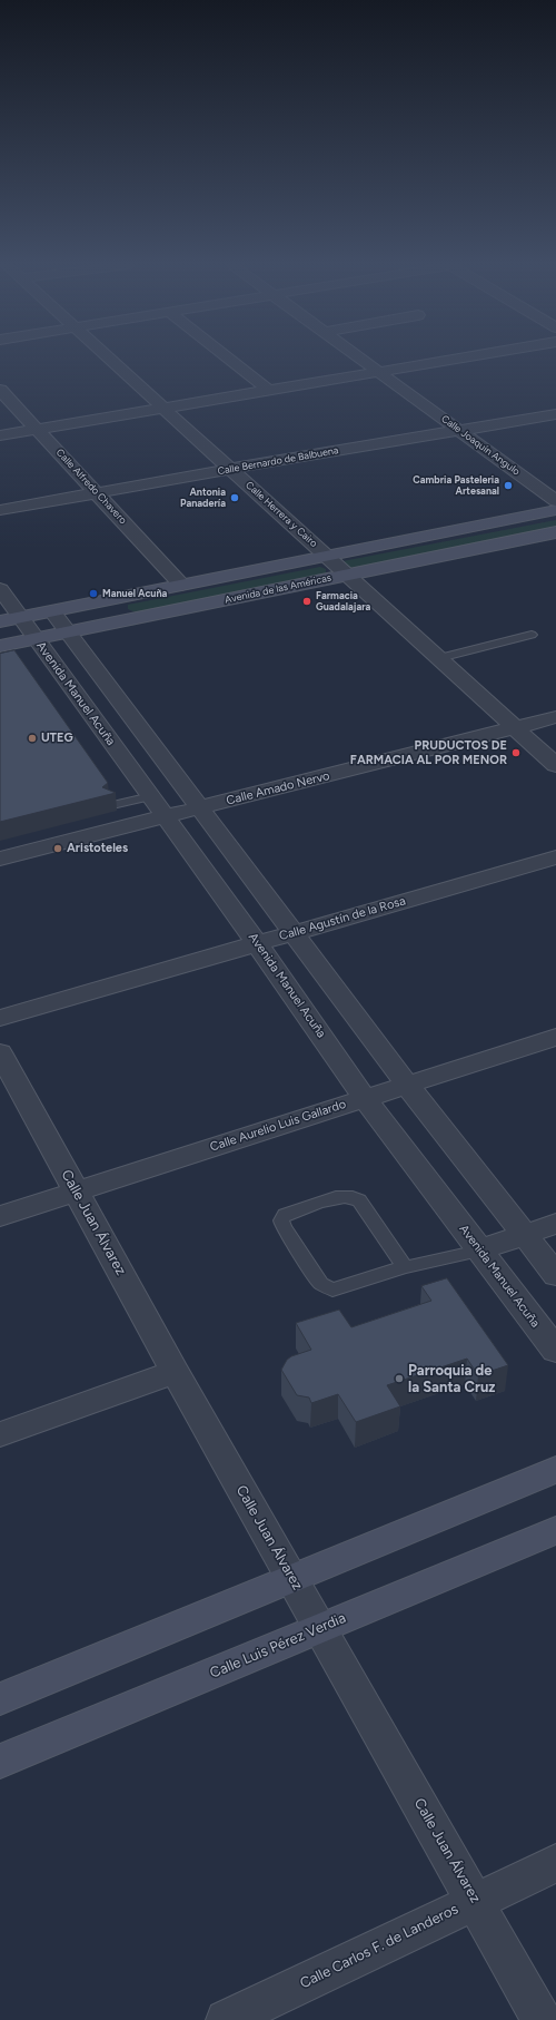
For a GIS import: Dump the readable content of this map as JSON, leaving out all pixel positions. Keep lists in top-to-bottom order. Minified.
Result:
{"streets":{"main road":["Avenida de las Américas","Calle Luis Pérez Verdia"],"street":["Calle Joaquín Angulo","Calle Bernardo de Balbuena","Calle Alfredo Chavero","Calle Herrera y Cairo","Avenida Manuel Acuña","Calle Amado Nervo","Calle Agustín de la Rosa","Calle Aurelio Luis Gallardo","Calle Juan Álvarez","Calle Carlos F. de Landeros"]},"crossings":[["Calle Joaquín Angulo","Calle Bernardo de Balbuena"],["Calle Bernardo de Balbuena","Calle Alfredo Chavero"],["Calle Bernardo de Balbuena","Calle Herrera y Cairo"],["Calle Alfredo Chavero","Avenida de las Américas"],["Calle Herrera y Cairo","Avenida de las Américas"],["Calle Herrera y Cairo","Calle Amado Nervo"],["Avenida de las Américas","Avenida Manuel Acuña"],["Avenida Manuel Acuña","Calle Amado Nervo"],["Avenida Manuel Acuña","Calle Agustín de la Rosa"],["Avenida Manuel Acuña","Calle Aurelio Luis Gallardo"],["Calle Aurelio Luis Gallardo","Calle Juan Álvarez"],["Calle Juan Álvarez","Calle Luis Pérez Verdia"],["Calle Juan Álvarez","Calle Carlos F. de Landeros"]],"places":["Cambria Pasteleria Artesanal","Antonia Panadería","Manuel Acuña","Farmacia Guadalajara","UTEG","PRUDUCTOS DE FARMACIA AL POR MENOR","Aristoteles","Parroquia de la Santa Cruz"]}
